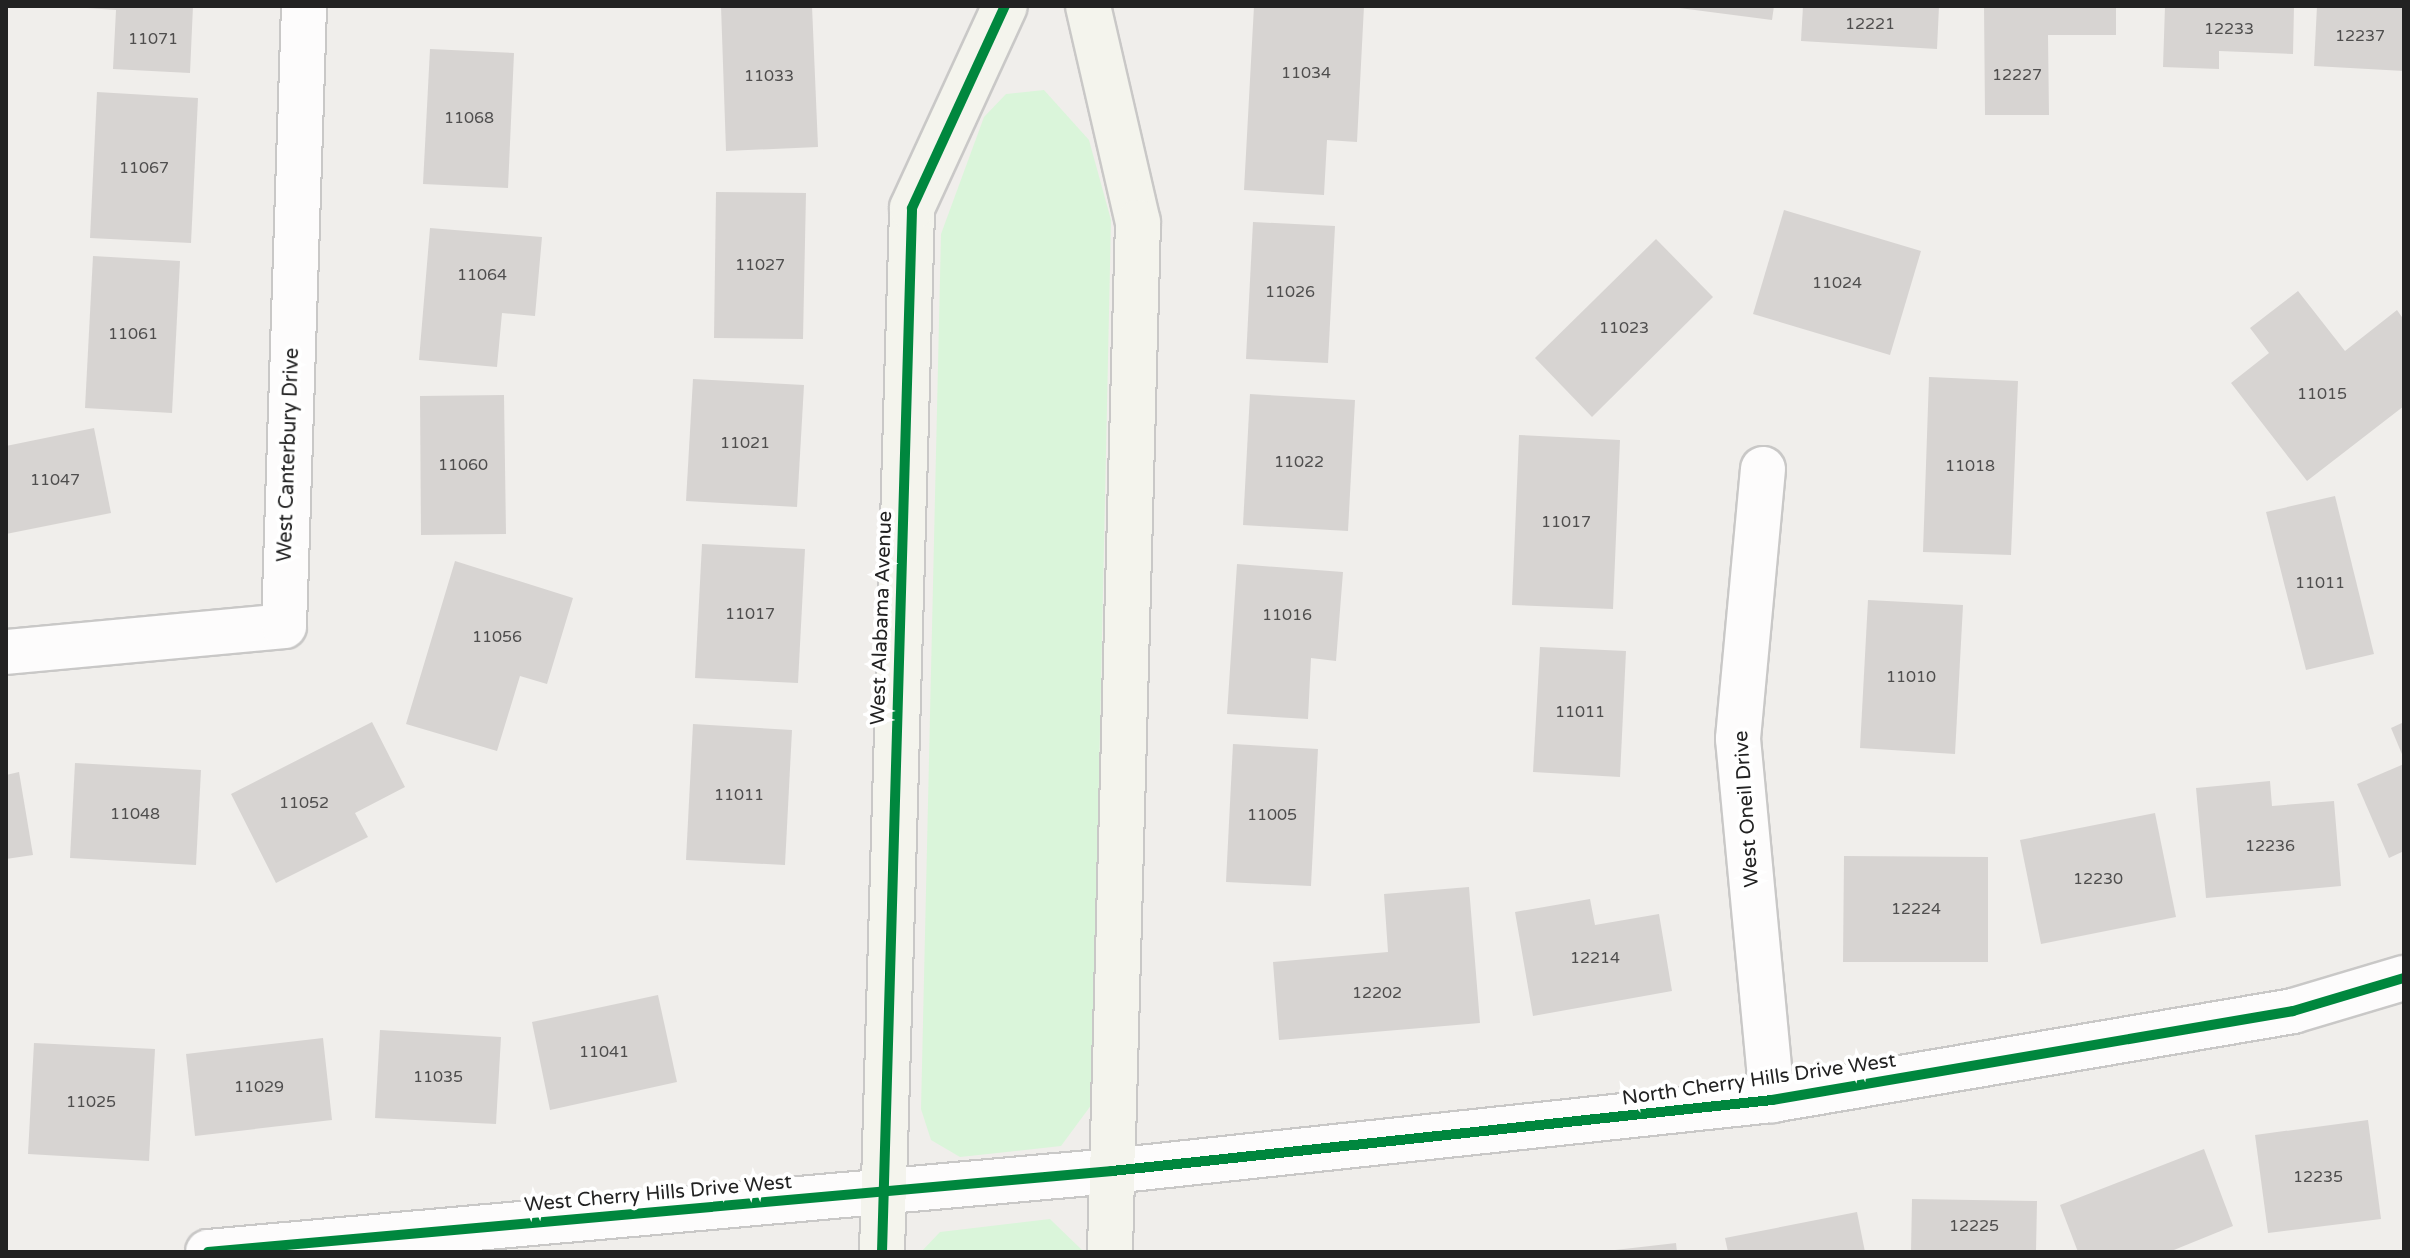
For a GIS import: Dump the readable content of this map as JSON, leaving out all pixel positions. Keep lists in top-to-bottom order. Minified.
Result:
{"streets":{"street":["West Canterbury Drive","West Alabama Avenue","West Oneil Drive","North Cherry Hills Drive West","West Cherry Hills Drive West"]},"crossings":[["West Alabama Avenue","West Cherry Hills Drive West"],["West Oneil Drive","North Cherry Hills Drive West"],["North Cherry Hills Drive West","West Cherry Hills Drive West"]],"house_numbers":["12221","12233","12237","11071","11034","12227","11033","11068","11067","11027","11064","11024","11026","11023","11061","11015","11021","11022","11060","11018","11047","11017","11011","11017","11016","11056","11010","11011","11011","11052","11048","11005","12236","12230","12224","12214","12202","11041","11035","11029","11025","12235","12225"]}
